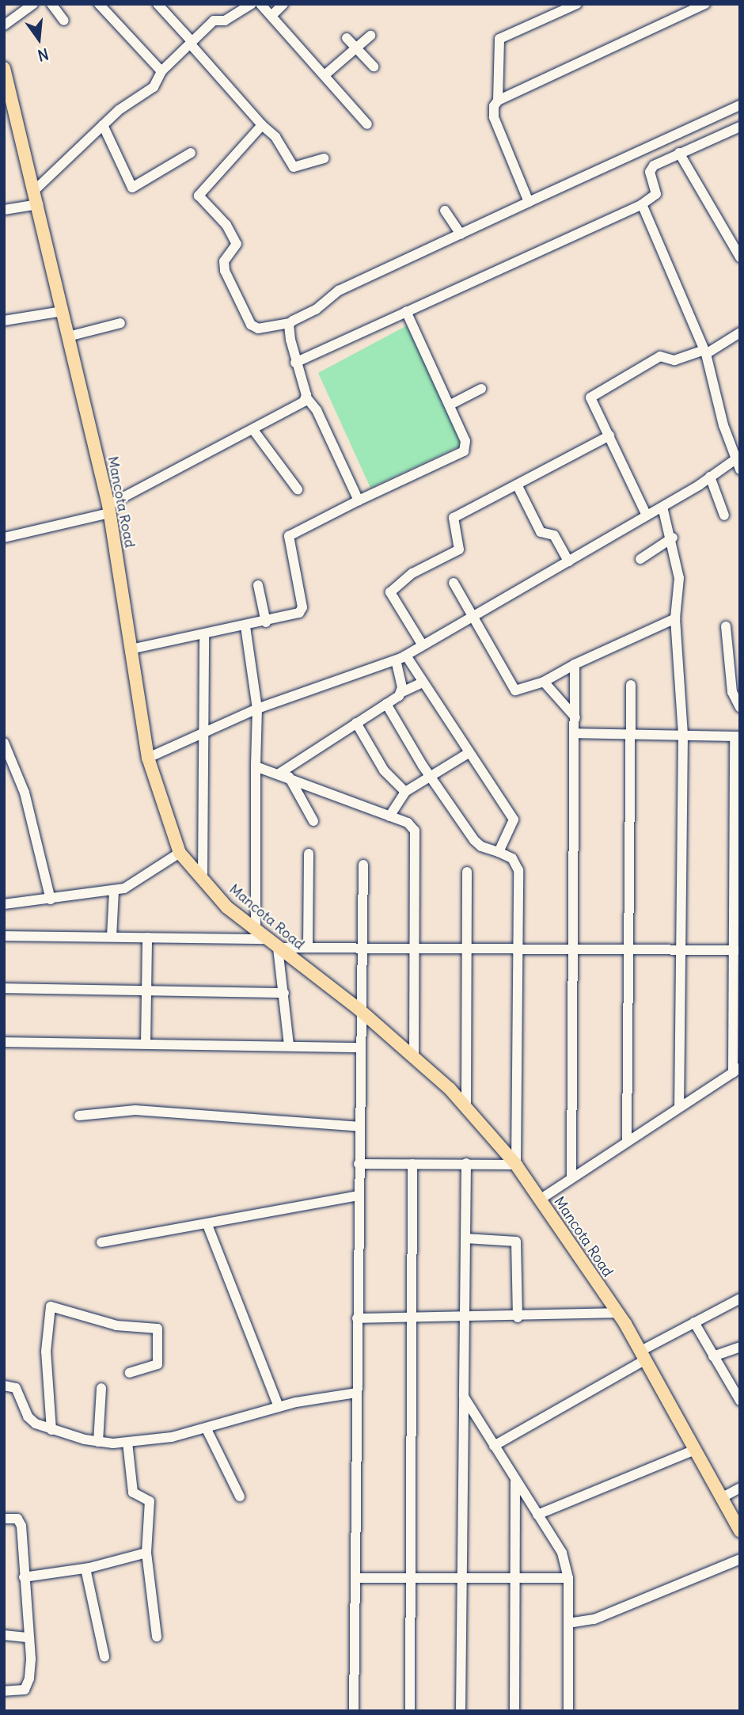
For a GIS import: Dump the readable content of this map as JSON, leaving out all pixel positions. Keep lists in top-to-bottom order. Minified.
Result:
{"streets":{"main road":["Mancota Road"]},"north":"bottom"}
